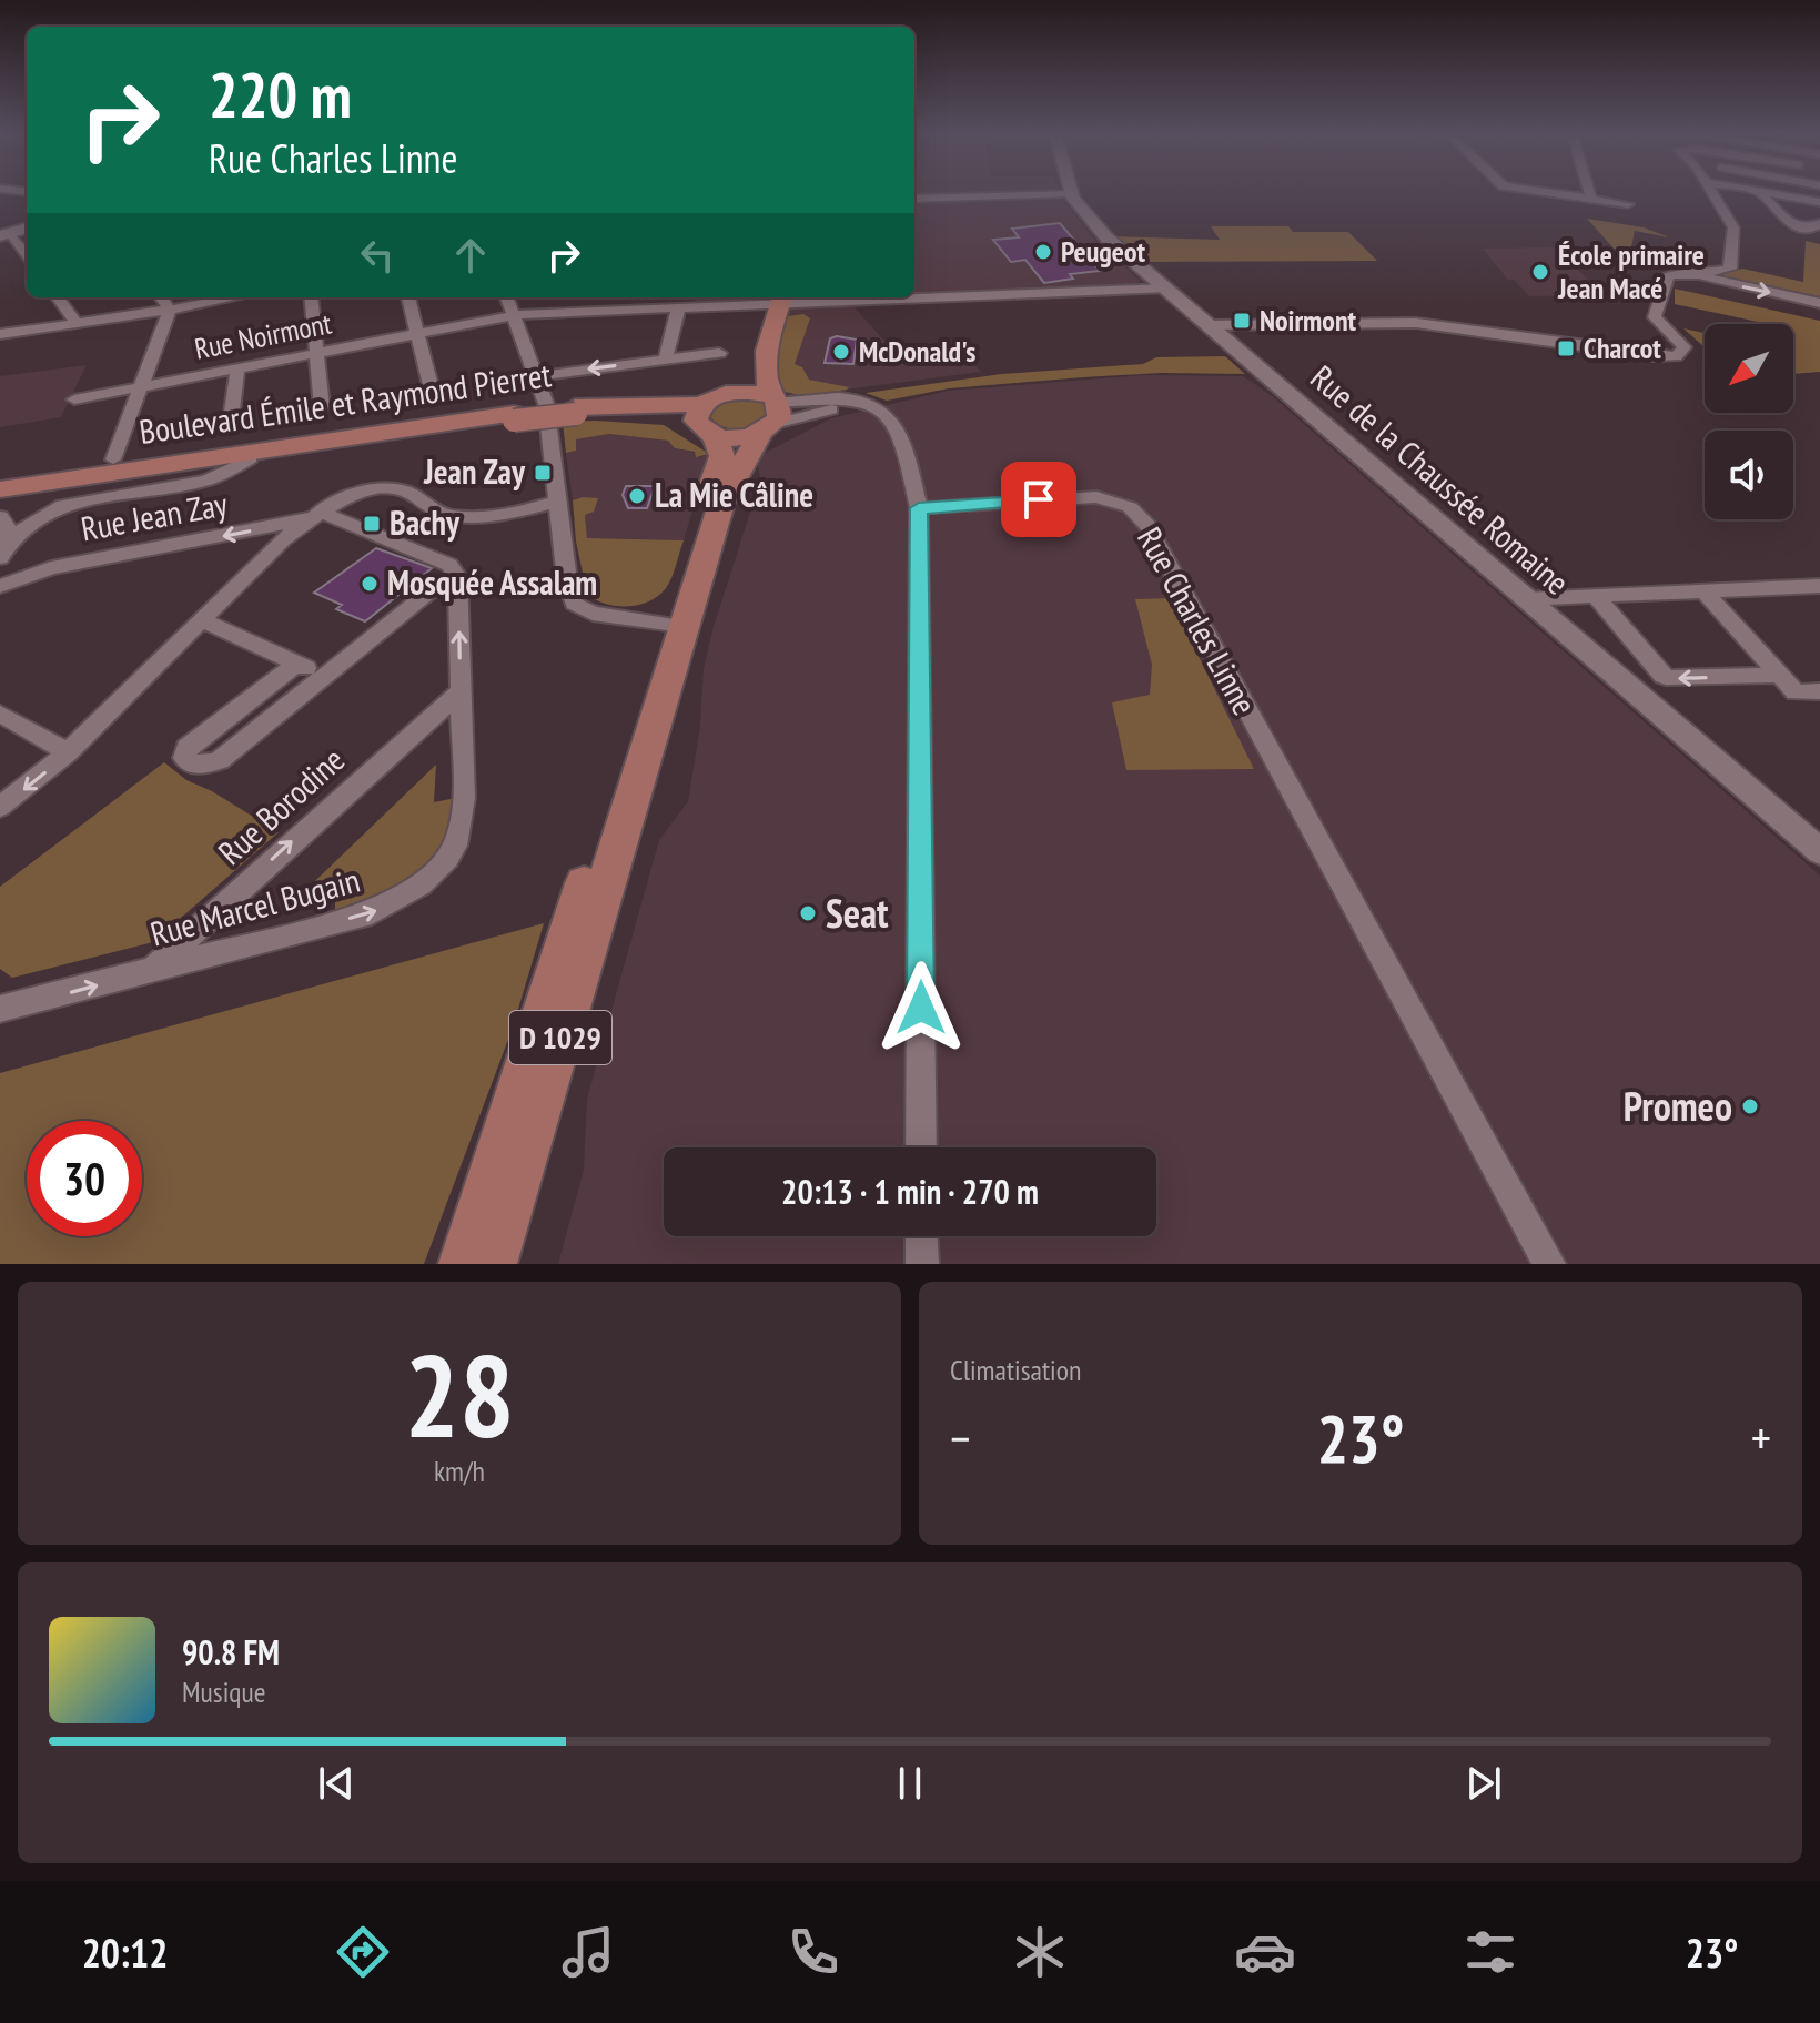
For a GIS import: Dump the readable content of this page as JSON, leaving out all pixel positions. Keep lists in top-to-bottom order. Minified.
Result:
{"streets":{"main road":["Boulevard Émile et Raymond Pierret","D 1029"],"street":["Rue Noirmont","Rue de la Chaussée Romaine","Rue Jean Zay","Rue Charles Linne","Rue Borodine","Rue Marcel Bugain"]},"crossings":[["Rue Noirmont","Rue de la Chaussée Romaine"],["Rue Borodine","Rue Marcel Bugain"]],"one_way":["Rue Borodine","Rue Marcel Bugain"],"places":{"other":["Peugeot","École primaire Jean Macé","McDonald's","La Mie Câline","Mosquée Assalam","Seat","Promeo"],"transit":["Noirmont","Charcot","Jean Zay","Bachy"]},"north":"bottom left","page":{"turn":["220 m","Rue Charles Linne"],"limit":"30","trip":"20:13 · 1 min · 270 m","tile":[["28","km/h"],"Climatisation"],"heat":["−","23°","+"],"song":["90.8 FM","Musique"],"tabs":["20:12","23°"]}}
